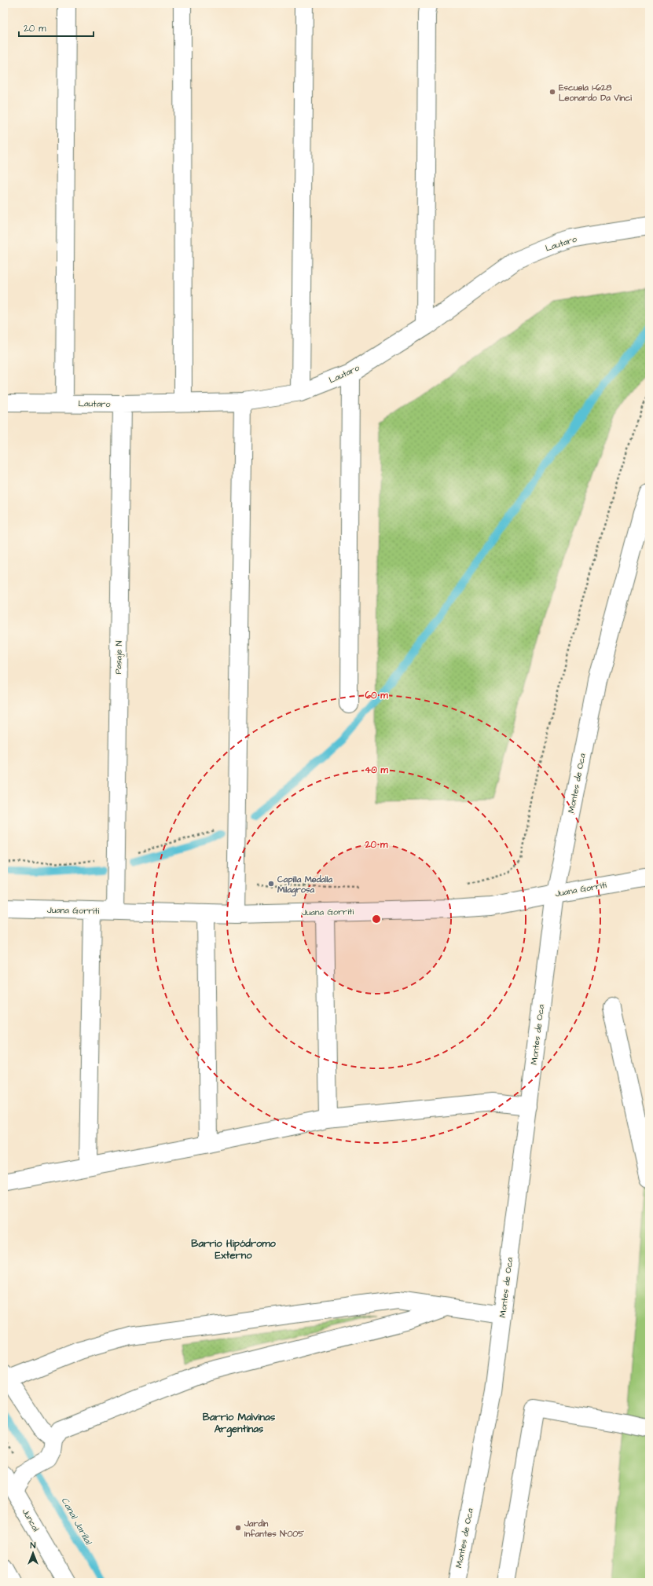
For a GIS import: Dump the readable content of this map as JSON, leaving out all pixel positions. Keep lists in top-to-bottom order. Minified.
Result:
{"streets":{"street":["Lautaro","Pasaje N","Montes de Oca","Juana Gorriti","Juncal"]},"crossings":[["Lautaro","Pasaje N"],["Pasaje N","Juana Gorriti"],["Montes de Oca","Juana Gorriti"]],"districts":["Barrio Hipódromo Externo","Barrio Malvinas Argentinas"],"water":["Canal Jarillal"],"places":["Escuela 1-628 Leonardo Da Vinci","Capilla Medalla Milagrosa","Jardín Infantes N°005"],"scale_bar":"20 m","north":"top","rings":["60 m","40 m","20 m"]}
